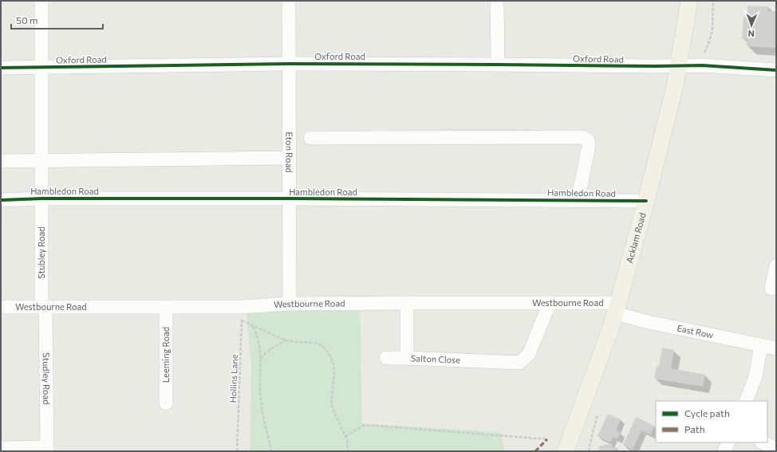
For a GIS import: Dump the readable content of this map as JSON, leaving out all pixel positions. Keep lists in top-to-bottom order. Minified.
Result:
{"streets":{"main road":["Acklam Road"],"street":["Oxford Road","Eton Road","Hambledon Road","Stubley Road","Westbourne Road","East Row","Leeming Road","Salton Close","Studley Road"],"path":["Hollins Lane"]},"crossings":[["Oxford Road","Eton Road"],["Oxford Road","Acklam Road"],["Oxford Road","Stubley Road"],["Eton Road","Hambledon Road"],["Eton Road","Westbourne Road"],["Hambledon Road","Acklam Road"],["Hambledon Road","Stubley Road"],["Acklam Road","Westbourne Road"],["Acklam Road","East Row"],["Stubley Road","Westbourne Road"],["Stubley Road","Studley Road"],["Westbourne Road","East Row"],["Westbourne Road","Leeming Road"],["Westbourne Road","Salton Close"],["Westbourne Road","Studley Road"],["Westbourne Road","Hollins Lane"]],"legend":["Cycle path","Path"],"scale_bar":"50 m","north":"bottom"}
